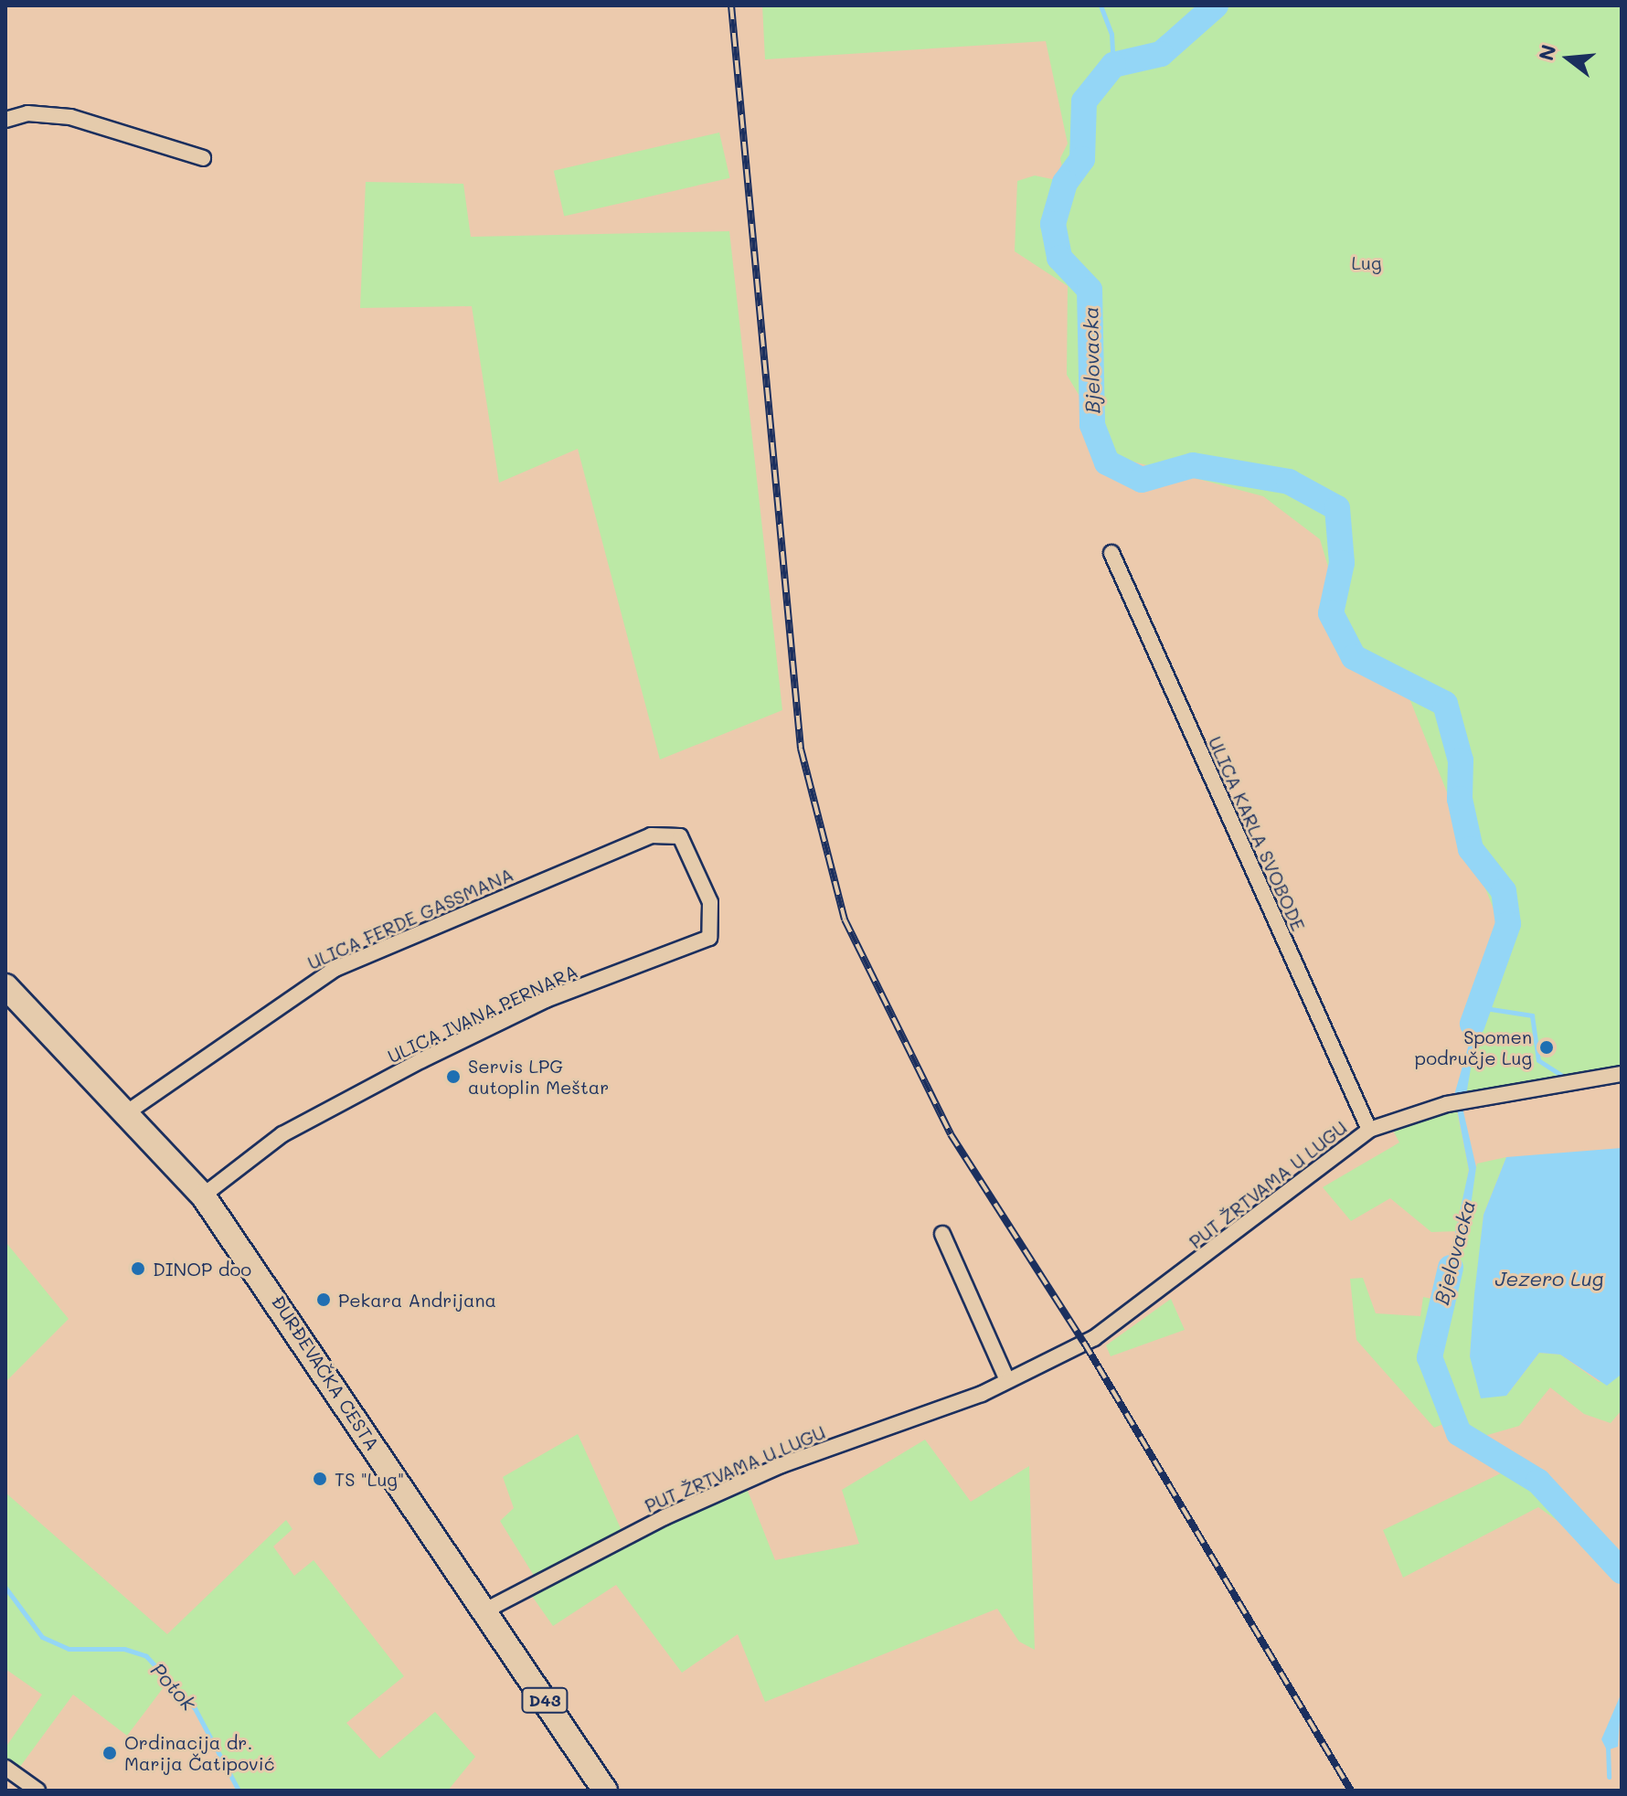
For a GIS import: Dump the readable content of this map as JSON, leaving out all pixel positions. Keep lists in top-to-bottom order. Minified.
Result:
{"streets":{"main road":["ĐURĐEVAČKA CESTA","D43"],"street":["ULICA KARLA SVOBODE","ULICA FERDE GASSMANA","ULICA IVANA PERNARA","PUT ŽRTVAMA U LUGU"]},"crossings":[["ULICA KARLA SVOBODE","PUT ŽRTVAMA U LUGU"],["ULICA FERDE GASSMANA","ULICA IVANA PERNARA"],["ULICA FERDE GASSMANA","ĐURĐEVAČKA CESTA"],["ULICA IVANA PERNARA","ĐURĐEVAČKA CESTA"],["PUT ŽRTVAMA U LUGU","ĐURĐEVAČKA CESTA"]],"water":["Bjelovacka","Jezero Lug","Potok"],"parks":["Lug"],"places":["Spomen područje Lug","Servis LPG autoplin Meštar","DINOP doo","Pekara Andrijana","TS \"Lug\"","Ordinacija dr. Marija Čatipović"],"north":"left"}
